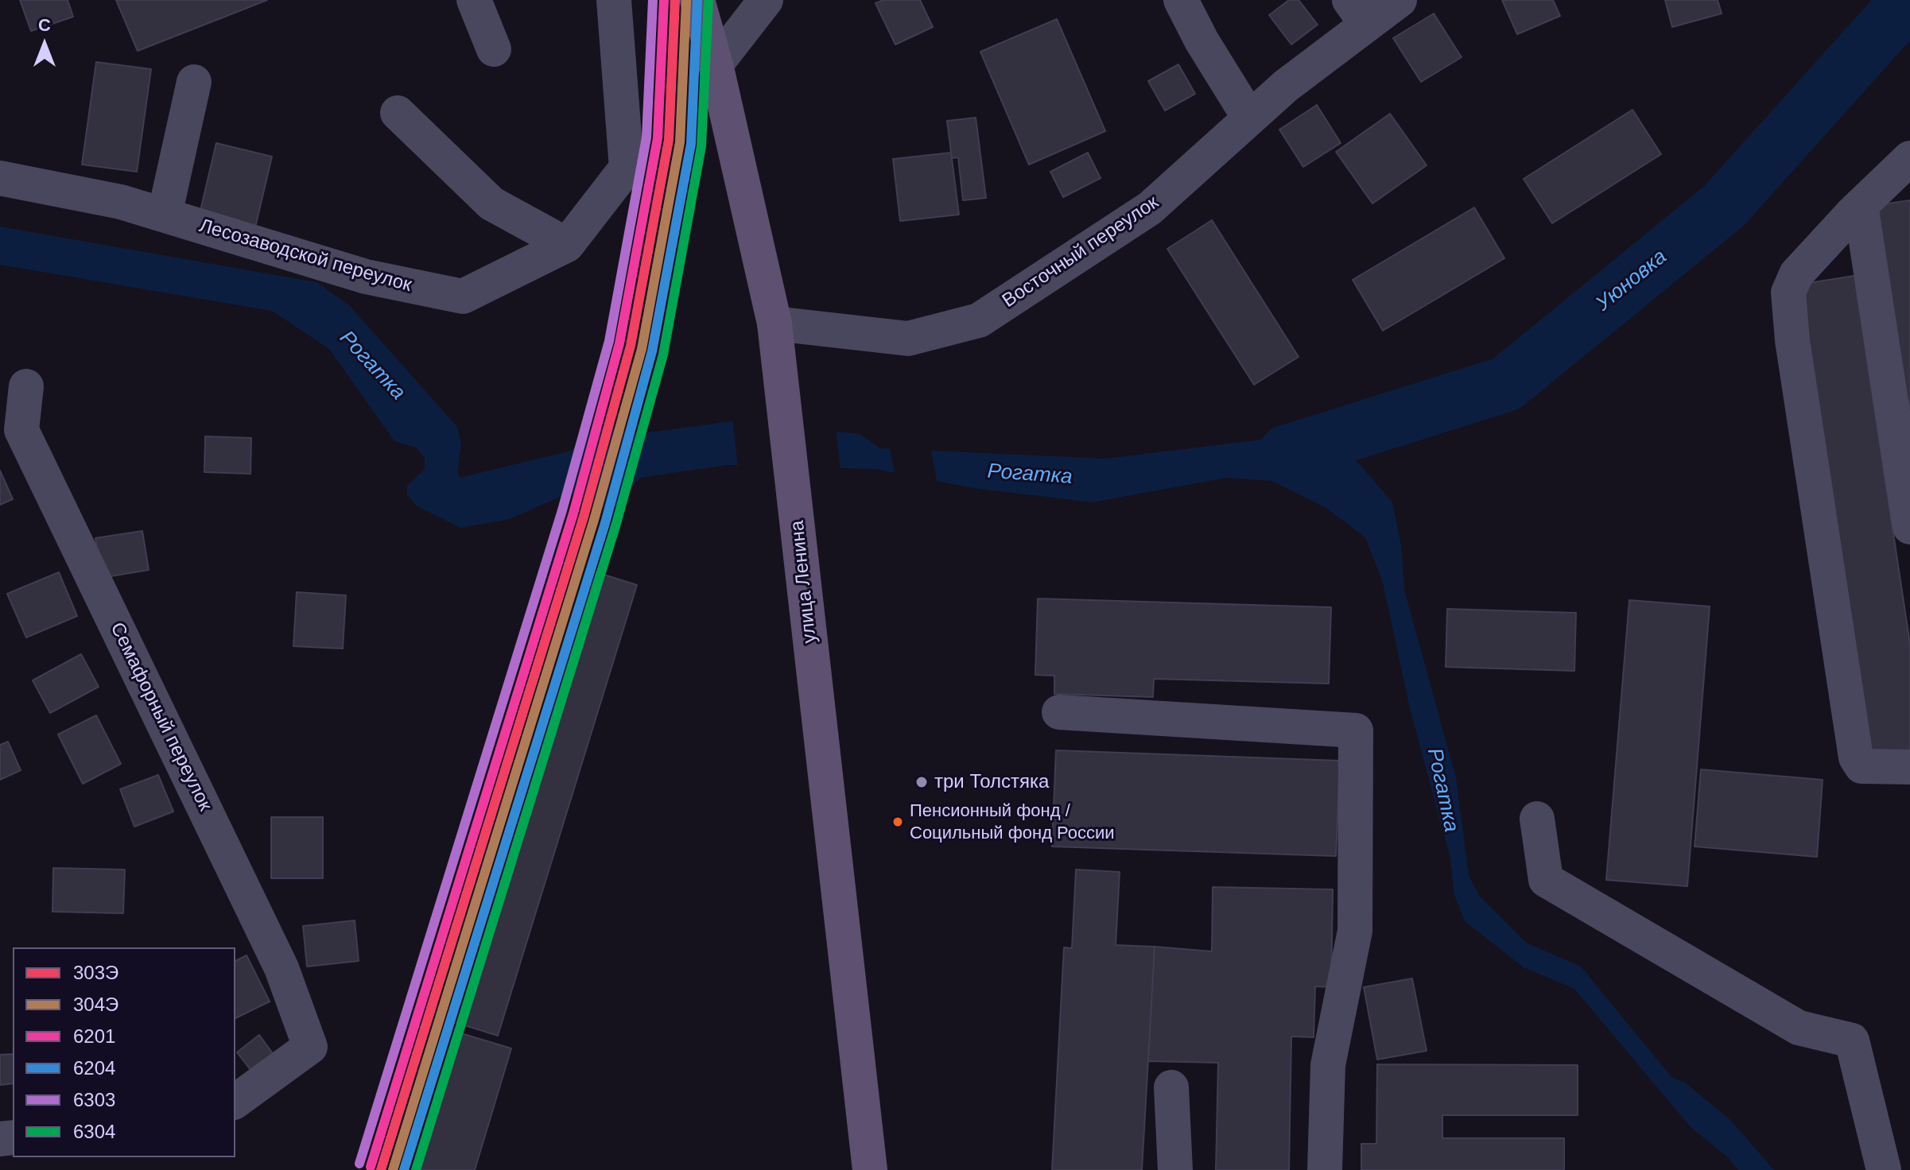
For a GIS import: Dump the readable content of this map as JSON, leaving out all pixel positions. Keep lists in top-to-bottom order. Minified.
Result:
{"streets":{"main road":["улица Ленина"],"street":["Восточный переулок","Лесозаводской переулок","Семафорный переулок"]},"crossings":[["Восточный переулок","улица Ленина"]],"water":["Уюновка","Рогатка"],"places":["три Толстяка","Пенсионный фонд / Социльный фонд России"],"lines":["transit line 303Э","transit line 6201","transit line 6303","transit line 304Э","transit line 6204","transit line 6304"],"legend":["303Э","304Э","6201","6204","6303","6304"],"north":"top"}
